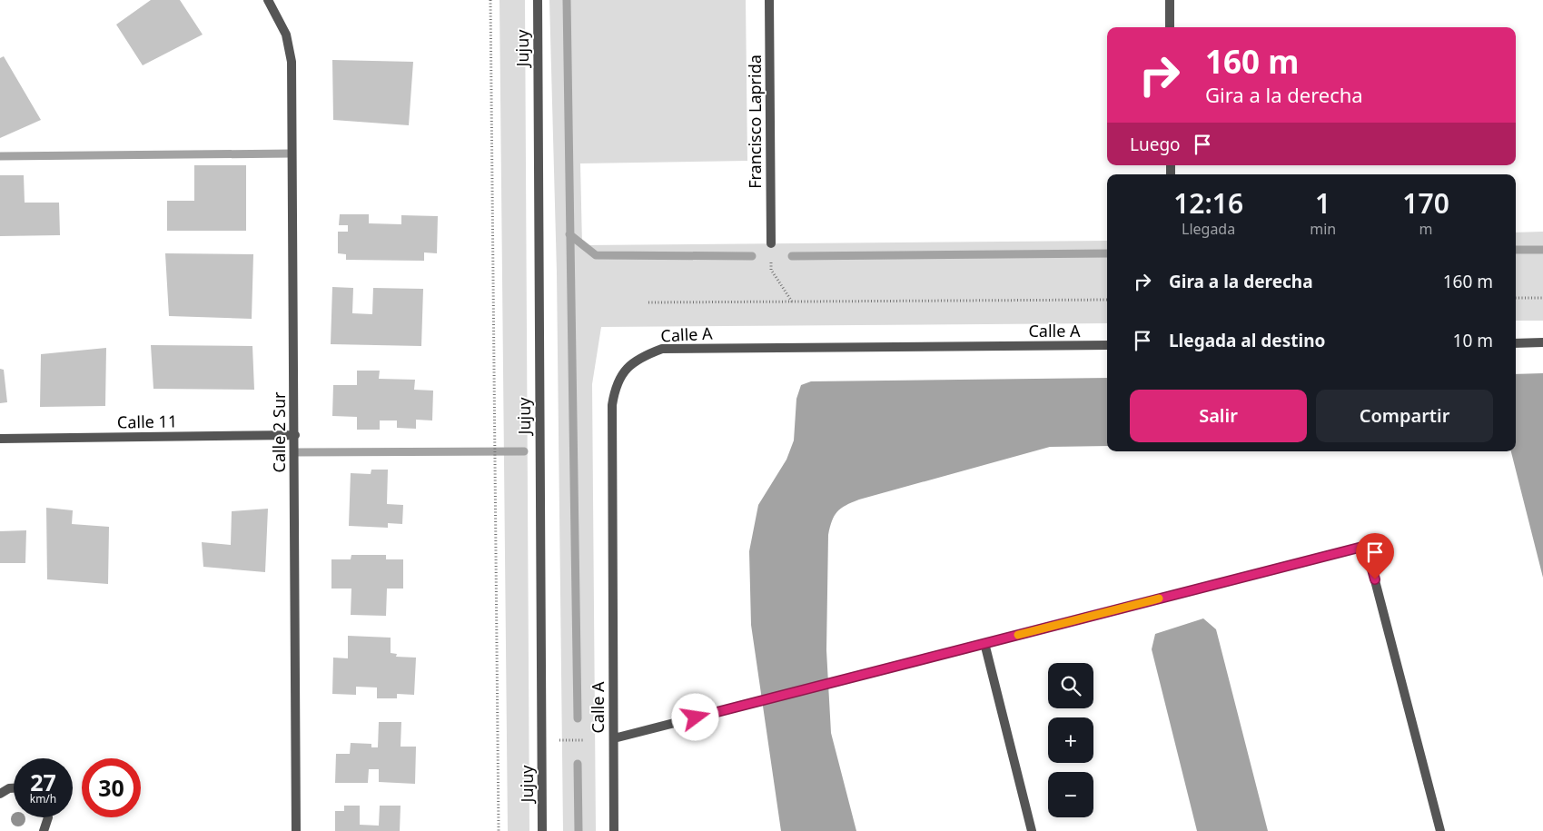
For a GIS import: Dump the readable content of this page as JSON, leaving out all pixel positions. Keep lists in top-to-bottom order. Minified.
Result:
{"streets":{"street":["Jujuy","Francisco Laprida","Calle A","Calle 11","Calle 2 Sur"]},"crossings":[["Calle 11","Calle 2 Sur"]],"page":{"turn":["160 m","Gira a la derecha"],"then":"Luego","eta":["12:16","Llegada","1","min","170","m"],"list":[{"name":"Gira a la derecha","value":"160 m"},{"name":"Llegada al destino","value":"10 m"}],"buttons":["Salir","Compartir"],"map_buttons":["+","−"],"speed":"27 km/h","limit":"30"}}
